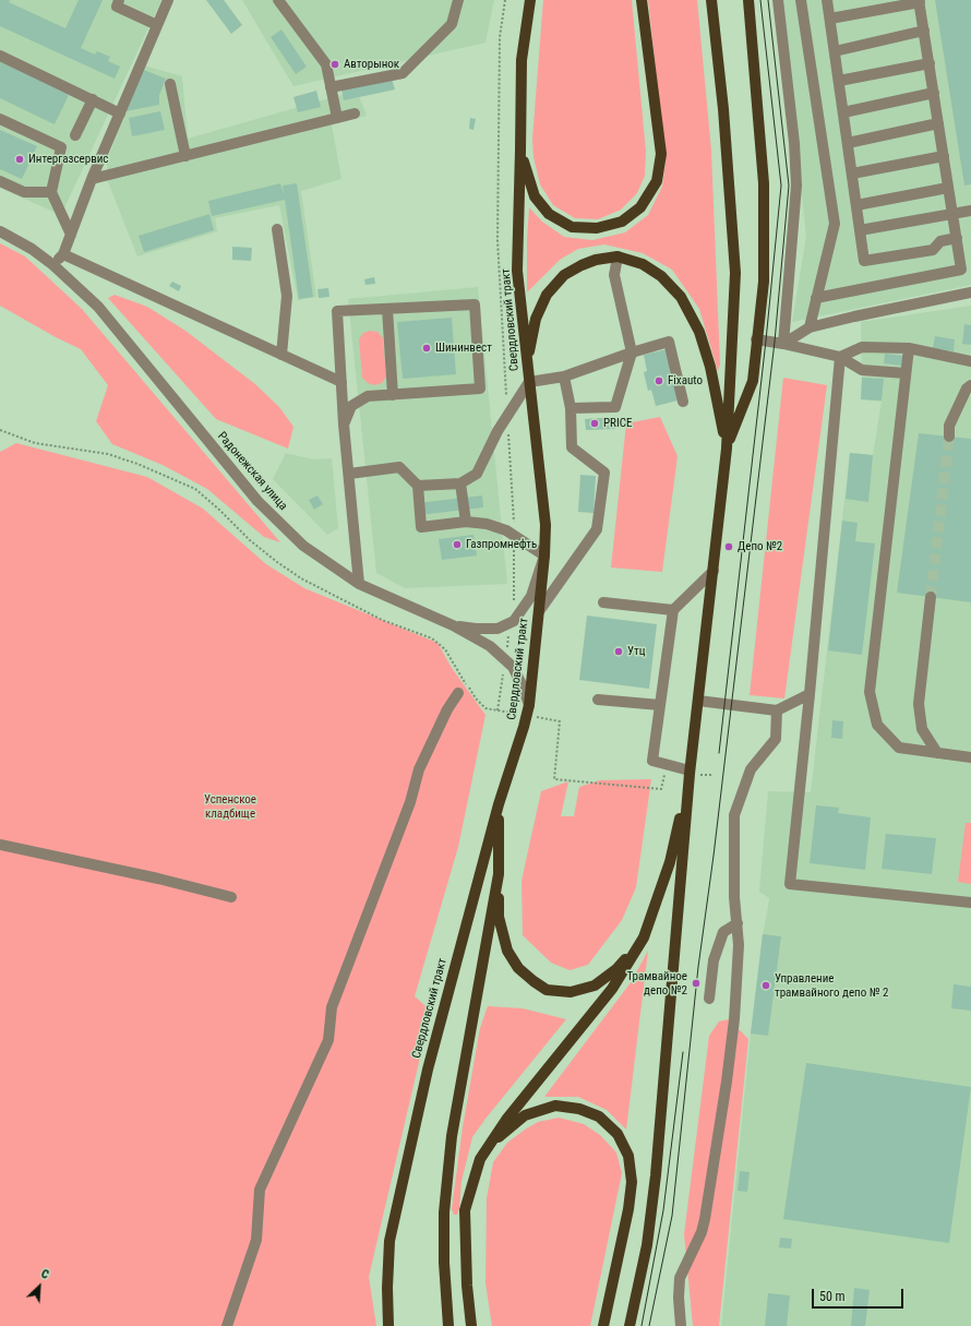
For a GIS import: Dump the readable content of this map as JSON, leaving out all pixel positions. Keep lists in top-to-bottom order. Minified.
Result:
{"streets":{"main road":["Свердловский тракт"],"street":["Радонежская улица"]},"crossings":[["Свердловский тракт","Радонежская улица"]],"parks":["Успенское кладбище"],"places":["Авторынок","Интергазсервис","Шининвест","Fixauto","PRICE","Газпромнефть","Депо №2","Утц","Трамвайное депо №2","Управление трамвайного депо № 2"],"scale_bar":"50 m","north":"top right"}
